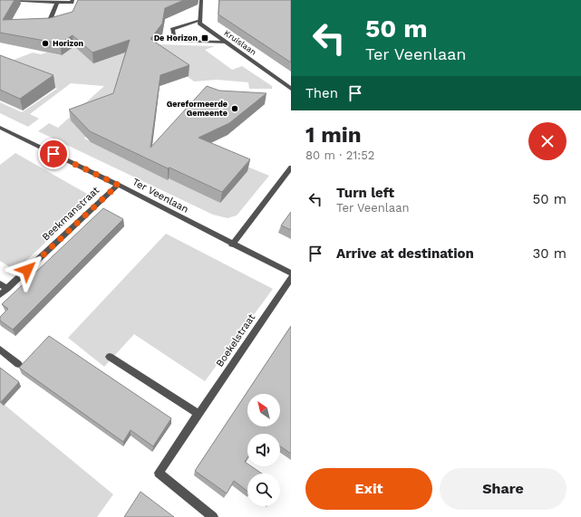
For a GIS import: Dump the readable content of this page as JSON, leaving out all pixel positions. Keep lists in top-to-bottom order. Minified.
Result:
{"streets":{"street":["Kruislaan","Ter Veenlaan","Beekmanstraat","Boekelstraat"]},"crossings":[["Ter Veenlaan","Beekmanstraat"]],"places":{"transit":["De Horizon"],"other":["Horizon","Gereformeerde Gemeente"]},"north":"top left","page":{"turn":["50 m","Ter Veenlaan"],"then":"Then","heading":["1 min","80 m · 21:52"],"list":[{"name":"Turn left","note":"Ter Veenlaan","value":"50 m"},{"name":"Arrive at destination","value":"30 m"}],"buttons":["Exit","Share"]}}
